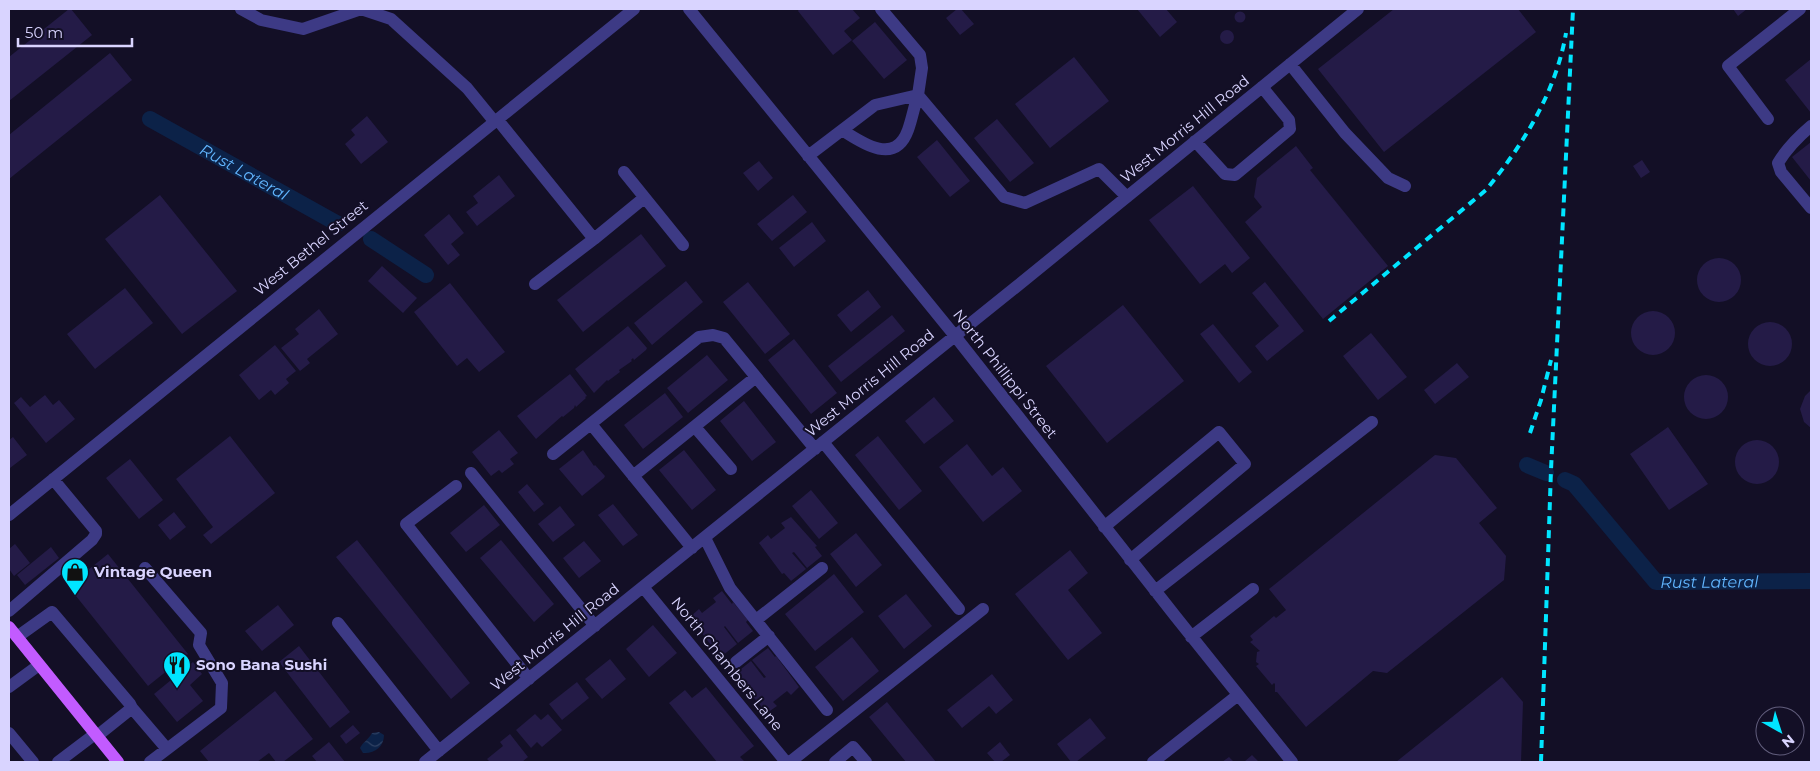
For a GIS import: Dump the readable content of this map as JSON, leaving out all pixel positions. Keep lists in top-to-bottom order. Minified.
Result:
{"streets":{"street":["West Morris Hill Road","West Bethel Street","North Phillippi Street","North Chambers Lane"]},"crossings":[["West Morris Hill Road","North Phillippi Street"],["West Morris Hill Road","North Chambers Lane"]],"water":["Rust Lateral"],"places":{"shop":["Vintage Queen"],"restaurant":["Sono Bana Sushi"]},"scale_bar":"50 m","north":"bottom right"}
